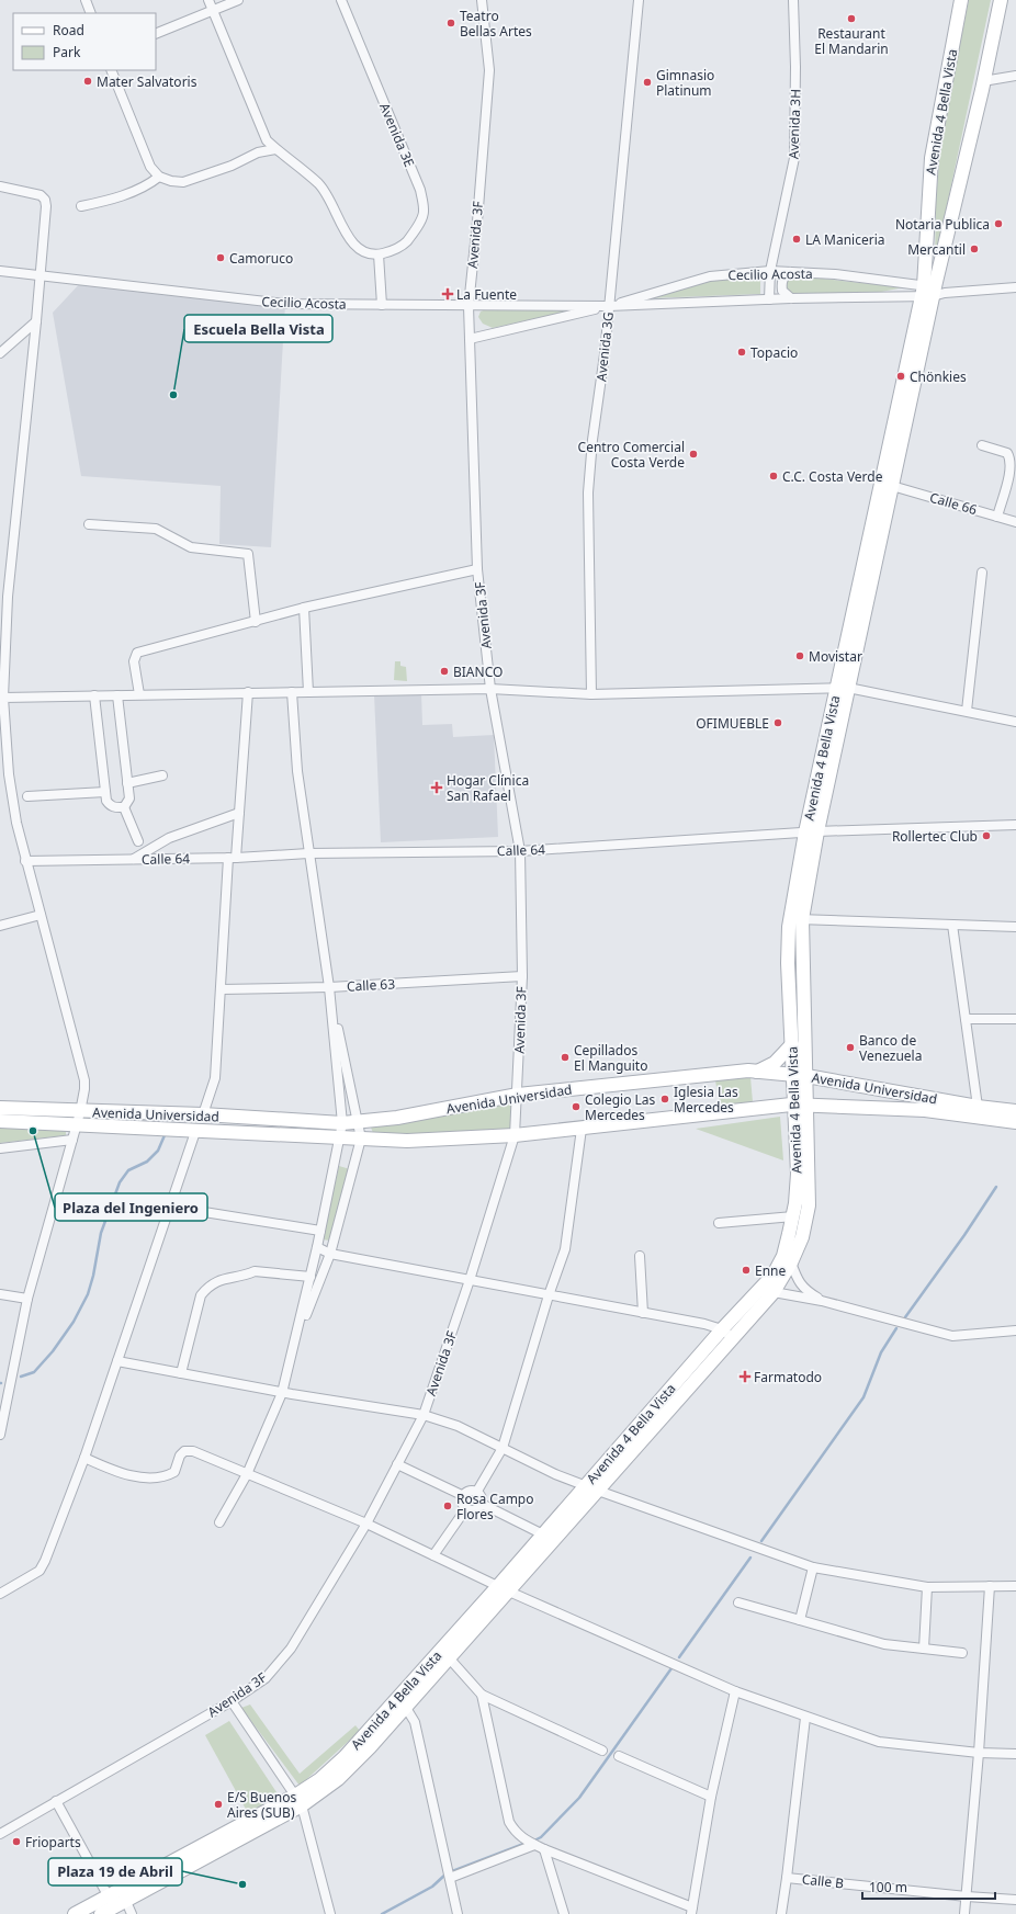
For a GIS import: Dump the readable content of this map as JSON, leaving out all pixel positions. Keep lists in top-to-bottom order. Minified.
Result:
{"streets":{"street":["Avenida 4 Bella Vista","Avenida 3H","Avenida 3E","Avenida 3F","Cecilio Acosta","Avenida 3G","Calle 66","Calle 64","Calle 63","Avenida Universidad","Calle B"]},"crossings":[["Avenida 4 Bella Vista","Cecilio Acosta"],["Avenida 4 Bella Vista","Calle 66"],["Avenida 4 Bella Vista","Calle 64"],["Avenida 4 Bella Vista","Avenida Universidad"],["Avenida 3H","Cecilio Acosta"],["Avenida 3F","Cecilio Acosta"],["Avenida 3F","Calle 64"],["Avenida 3F","Calle 63"],["Avenida 3F","Avenida Universidad"],["Cecilio Acosta","Avenida 3G"]],"places":{"other":["Restaurant El Mandarin","Teatro Bellas Artes","Mater Salvatoris","Gimnasio Platinum","Notaria Publica","LA Maniceria","Mercantil","Camoruco","Topacio","Chönkies","Escuela Bella Vista","Centro Comercial Costa Verde","C.C. Costa Verde","Movistar","BIANCO","OFIMUEBLE","Rollertec Club","Banco de Venezuela","Cepillados El Manguito","Iglesia Las Mercedes","Colegio Las Mercedes","Plaza del Ingeniero","Enne","Rosa Campo Flores","E/S Buenos Aires (SUB)","Frioparts","Plaza 19 de Abril"],"health":["La Fuente","Hogar Clínica San Rafael","Farmatodo"]},"legend":["Road","Park"],"scale_bar":"100 m"}
